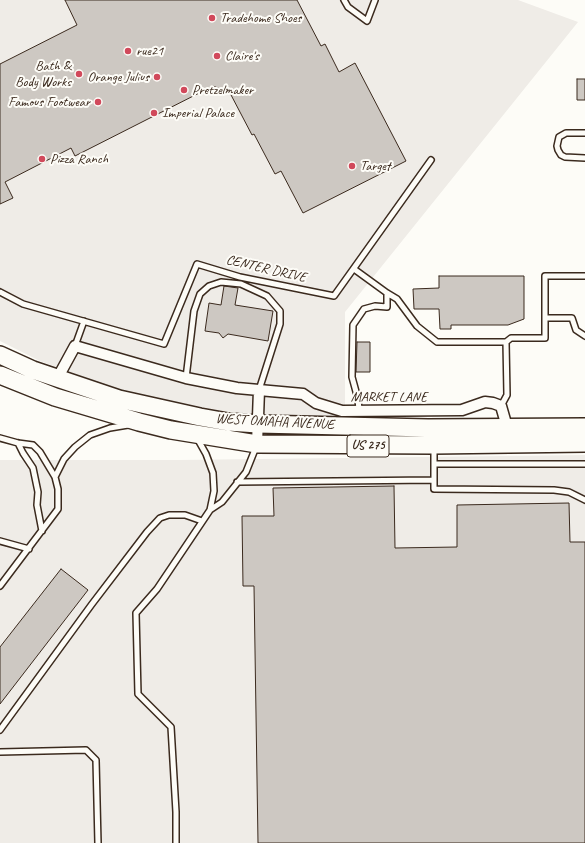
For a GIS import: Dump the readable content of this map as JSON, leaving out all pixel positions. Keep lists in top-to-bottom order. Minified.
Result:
{"streets":{"highway":["WEST OMAHA AVENUE","US 275"],"street":["MARKET LANE"],"lane":["CENTER DRIVE"]},"places":["Tradehome Shoes","rue21","Claire's","Bath & Body Works","Orange Julius","Pretzelmaker","Famous Footwear","Imperial Palace","Pizza Ranch","Target"]}
